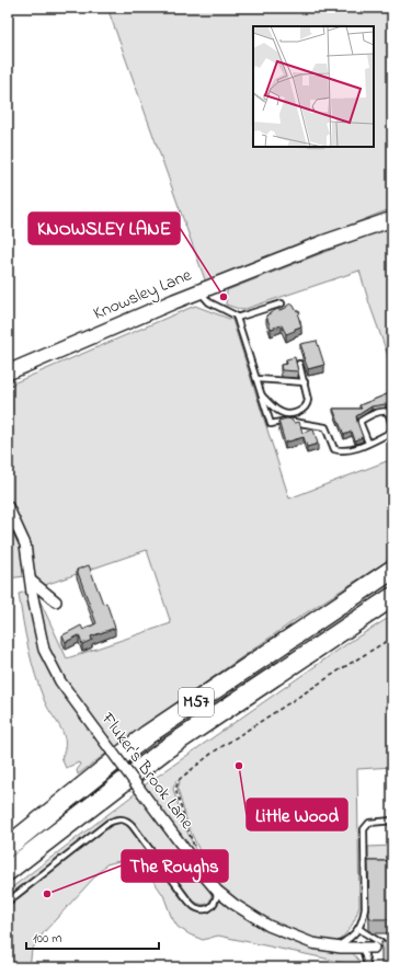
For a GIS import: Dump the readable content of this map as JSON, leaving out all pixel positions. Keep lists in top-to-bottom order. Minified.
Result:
{"streets":{"highway":["M57"],"main road":["Knowsley Lane"],"street":["Fluker's Brook Lane"]},"places":["KNOWSLEY LANE","Little Wood","The Roughs"],"scale_bar":"100 m"}
